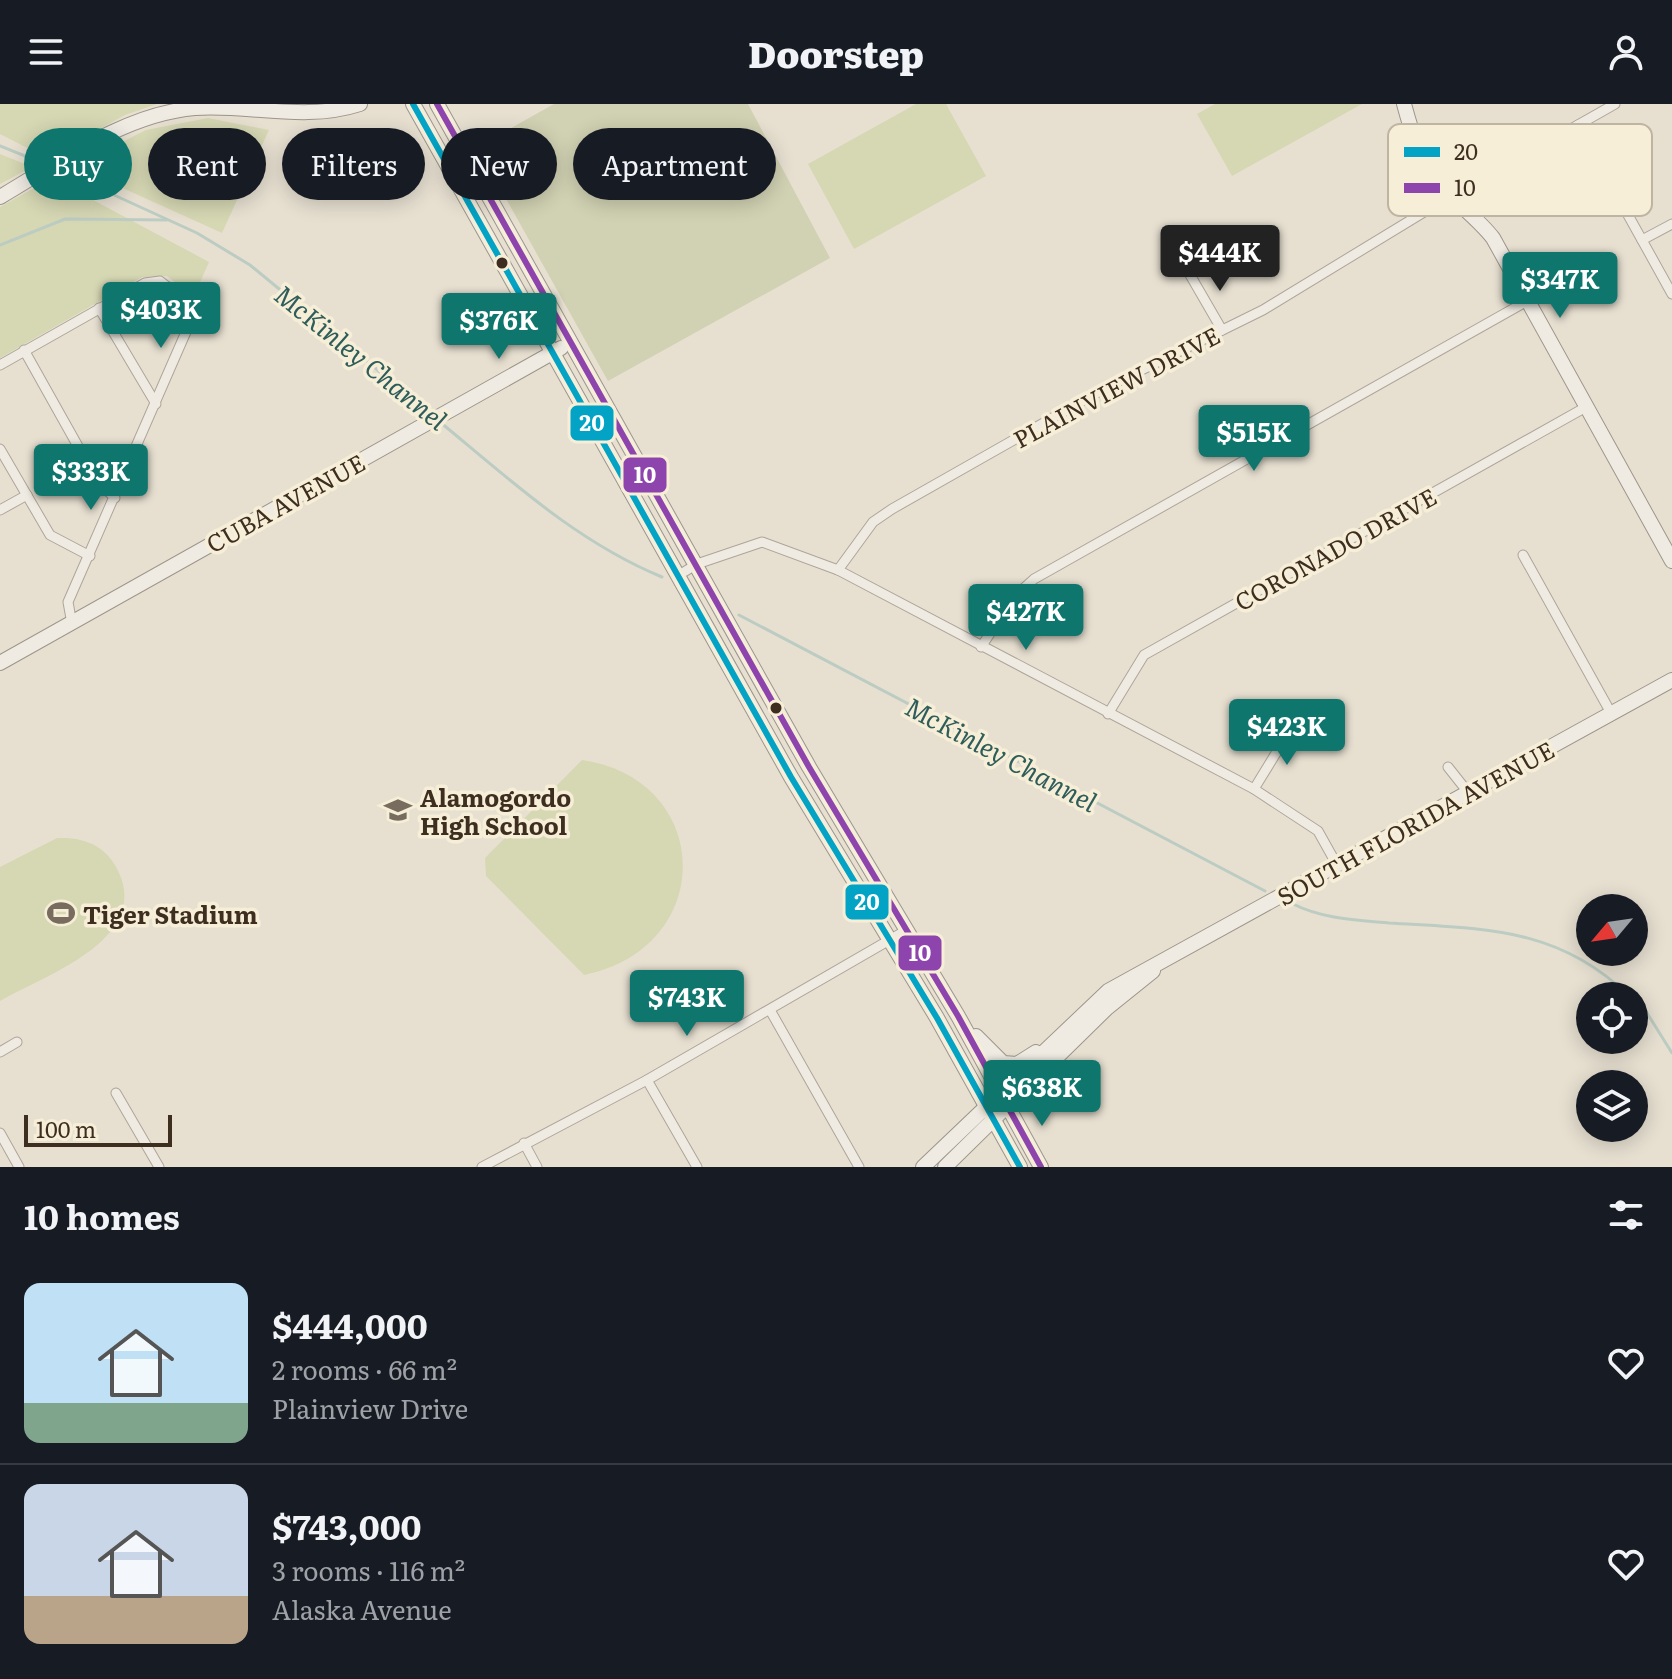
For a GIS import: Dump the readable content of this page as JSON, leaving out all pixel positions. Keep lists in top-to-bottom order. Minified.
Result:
{"streets":{"main road":["CUBA AVENUE","SOUTH FLORIDA AVENUE"],"street":["PLAINVIEW DRIVE","CORONADO DRIVE"]},"water":["McKinley Channel"],"places":{"school or university":["Alamogordo High School"],"sports":["Tiger Stadium"]},"lines":["transit line 20","transit line 10"],"legend":["20","10"],"scale_bar":"100 m","north":"bottom left","page":{"header":"Doorstep","chip":["Buy","Rent","Filters","New","Apartment"],"price":["$444K","$347K","$403K","$376K","$515K","$333K","$427K","$423K","$743K","$638K"],"scale":"100 m","heading":"10 homes","list":[{"name":"$444,000","note":"2 rooms · 66 m² · Plainview Drive"},{"name":"$743,000","note":"3 rooms · 116 m² · Alaska Avenue"}]}}
